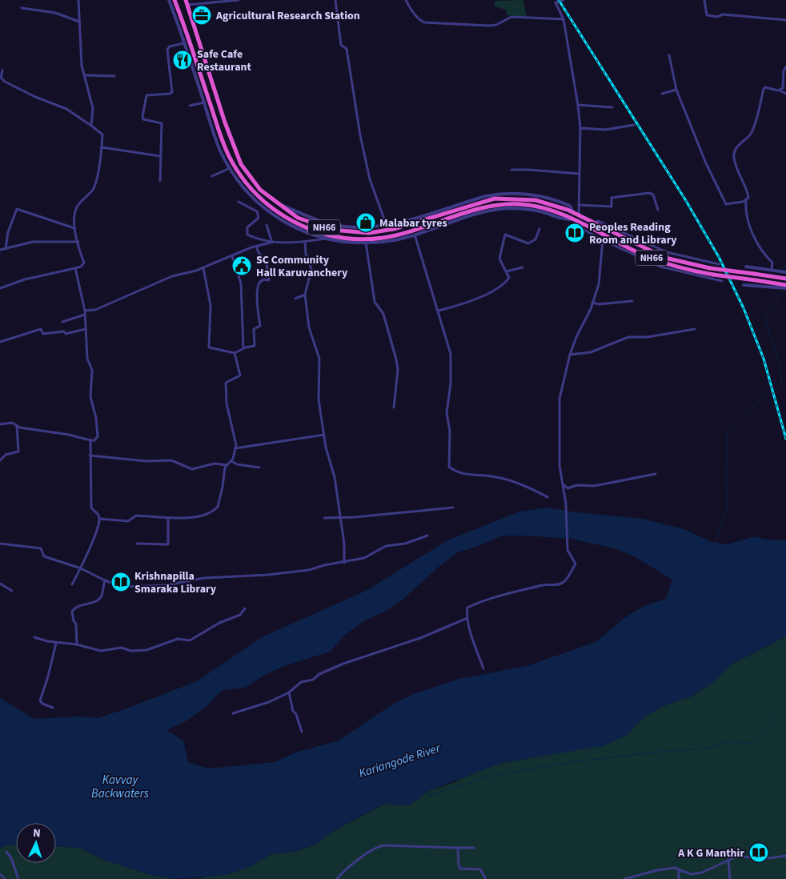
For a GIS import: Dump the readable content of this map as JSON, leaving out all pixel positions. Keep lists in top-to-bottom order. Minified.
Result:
{"streets":{"highway":["NH66"]},"water":["Kariangode River","Kavvay Backwaters"],"places":{"office":["Agricultural Research Station"],"restaurant":["Safe Cafe Restaurant"],"shop":["Malabar tyres"],"library":["Peoples Reading Room and Library","Krishnapilla Smaraka Library","A K G Manthir"],"public building":["SC Community Hall Karuvanchery"]},"north":"top"}
